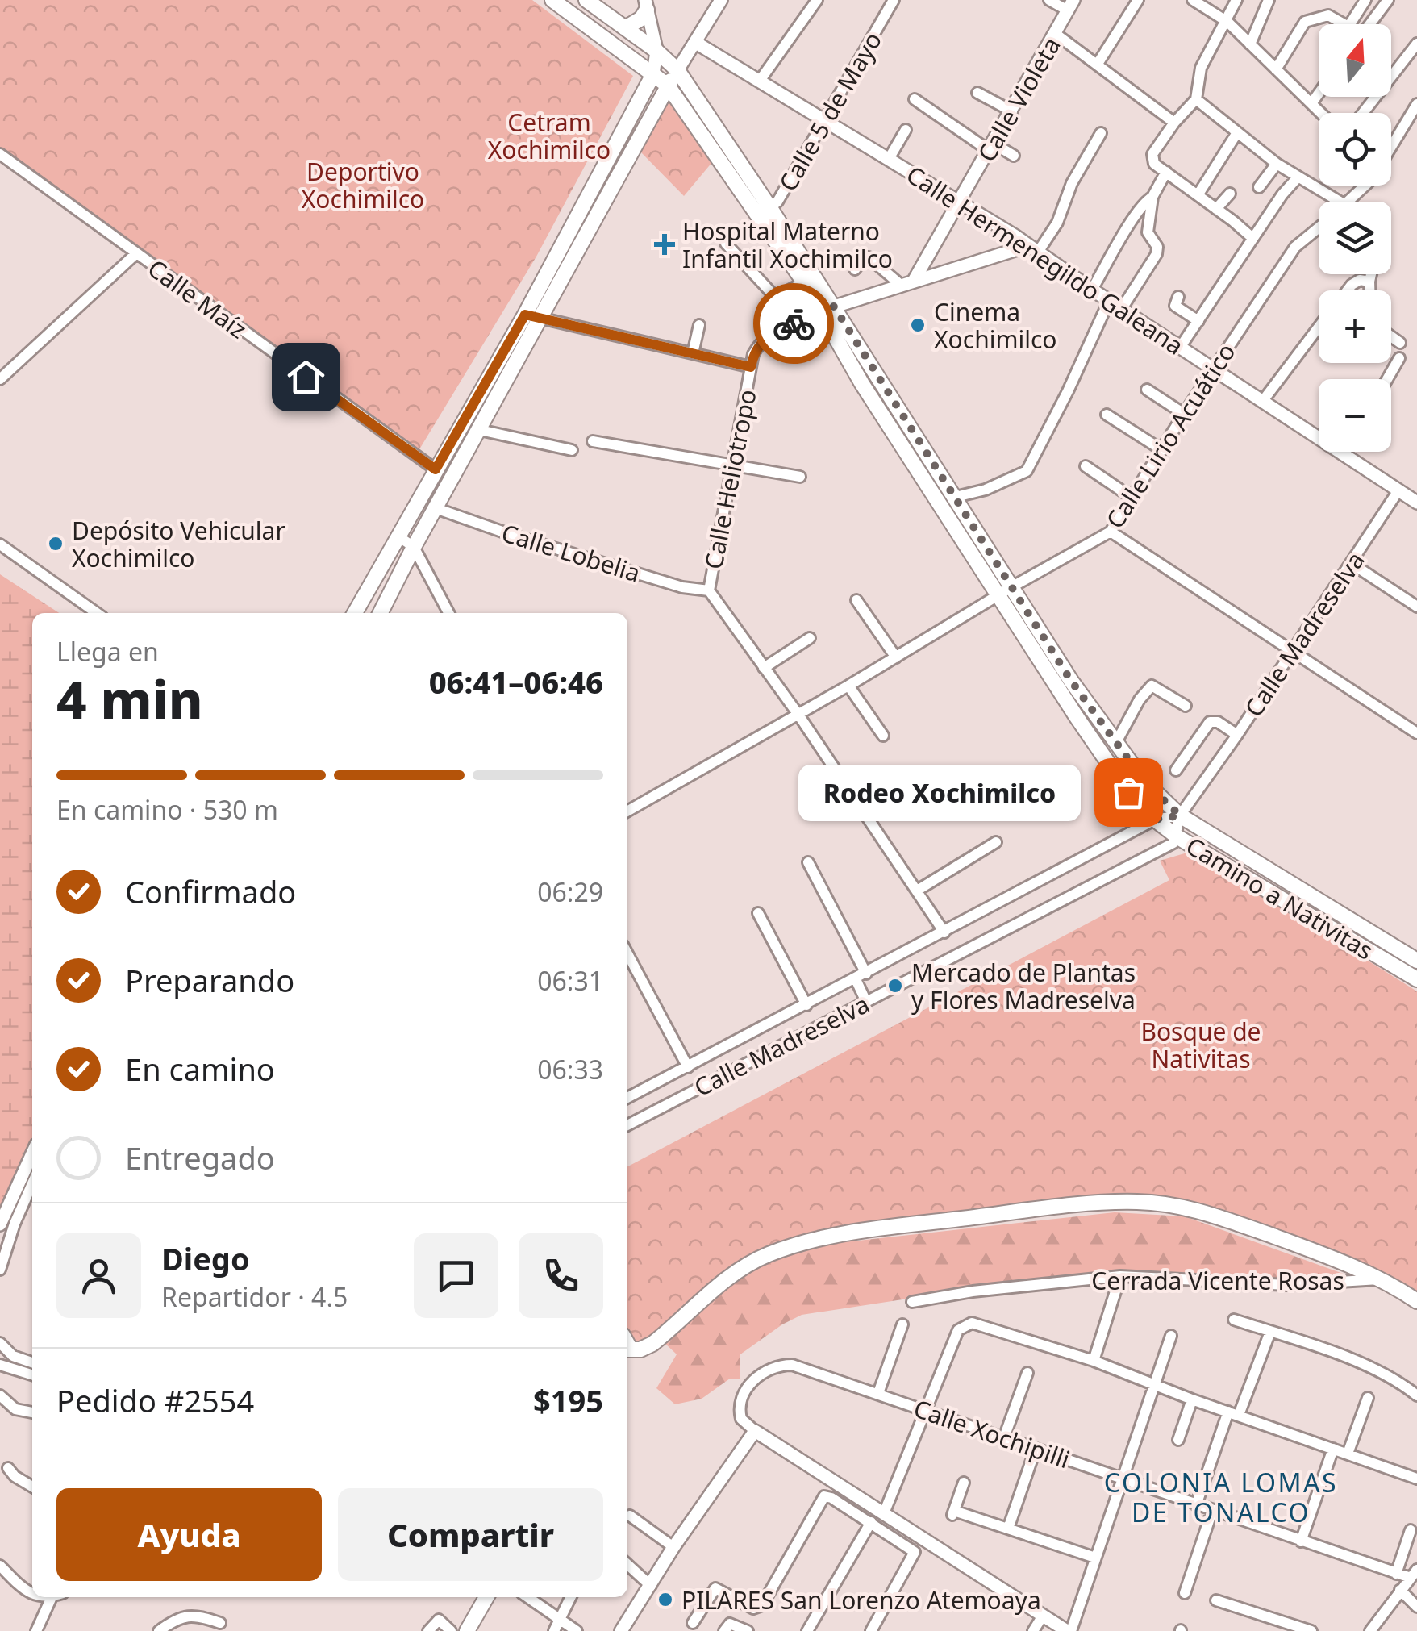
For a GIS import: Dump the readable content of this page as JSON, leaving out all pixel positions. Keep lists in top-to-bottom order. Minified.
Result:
{"streets":{"main road":["Camino a Nativitas"],"street":["Calle Violeta","Calle 5 de Mayo","Calle Hermenegildo Galeana","Calle Maíz","Calle Lirio Acuático","Calle Heliotropo","Calle Lobelia","Calle Madreselva","Cerrada Vicente Rosas","Calle Xochipilli"]},"crossings":[["Calle Violeta","Calle Hermenegildo Galeana"],["Calle Violeta","Calle Heliotropo"],["Calle 5 de Mayo","Calle Hermenegildo Galeana"],["Calle 5 de Mayo","Camino a Nativitas"],["Calle Hermenegildo Galeana","Calle Lirio Acuático"],["Calle Hermenegildo Galeana","Calle Heliotropo"],["Calle Hermenegildo Galeana","Calle Madreselva"],["Calle Lirio Acuático","Camino a Nativitas"],["Calle Heliotropo","Calle Lobelia"],["Calle Heliotropo","Camino a Nativitas"],["Calle Madreselva","Camino a Nativitas"]],"districts":["COLONIA LOMAS DE TONALCO"],"parks":["Cetram Xochimilco","Deportivo Xochimilco","Bosque de Nativitas"],"places":{"health":["Hospital Materno Infantil Xochimilco"],"other":["Cinema Xochimilco","Depósito Vehicular Xochimilco","Rodeo Xochimilco","Mercado de Plantas y Flores Madreselva","PILARES San Lorenzo Atemoaya"]},"north":"top","page":{"map_buttons":["+","−"],"heading":["4 min","Llega en","06:41–06:46"],"panel":["Diego","Repartidor · 4.5","Pedido #2554","$195"],"bar":"En camino · 530 m","bubble":"Rodeo Xochimilco","list":[["Confirmado","06:29"],["Preparando","06:31"],["En camino","06:33"],"Entregado"],"buttons":["Ayuda","Compartir"]}}
